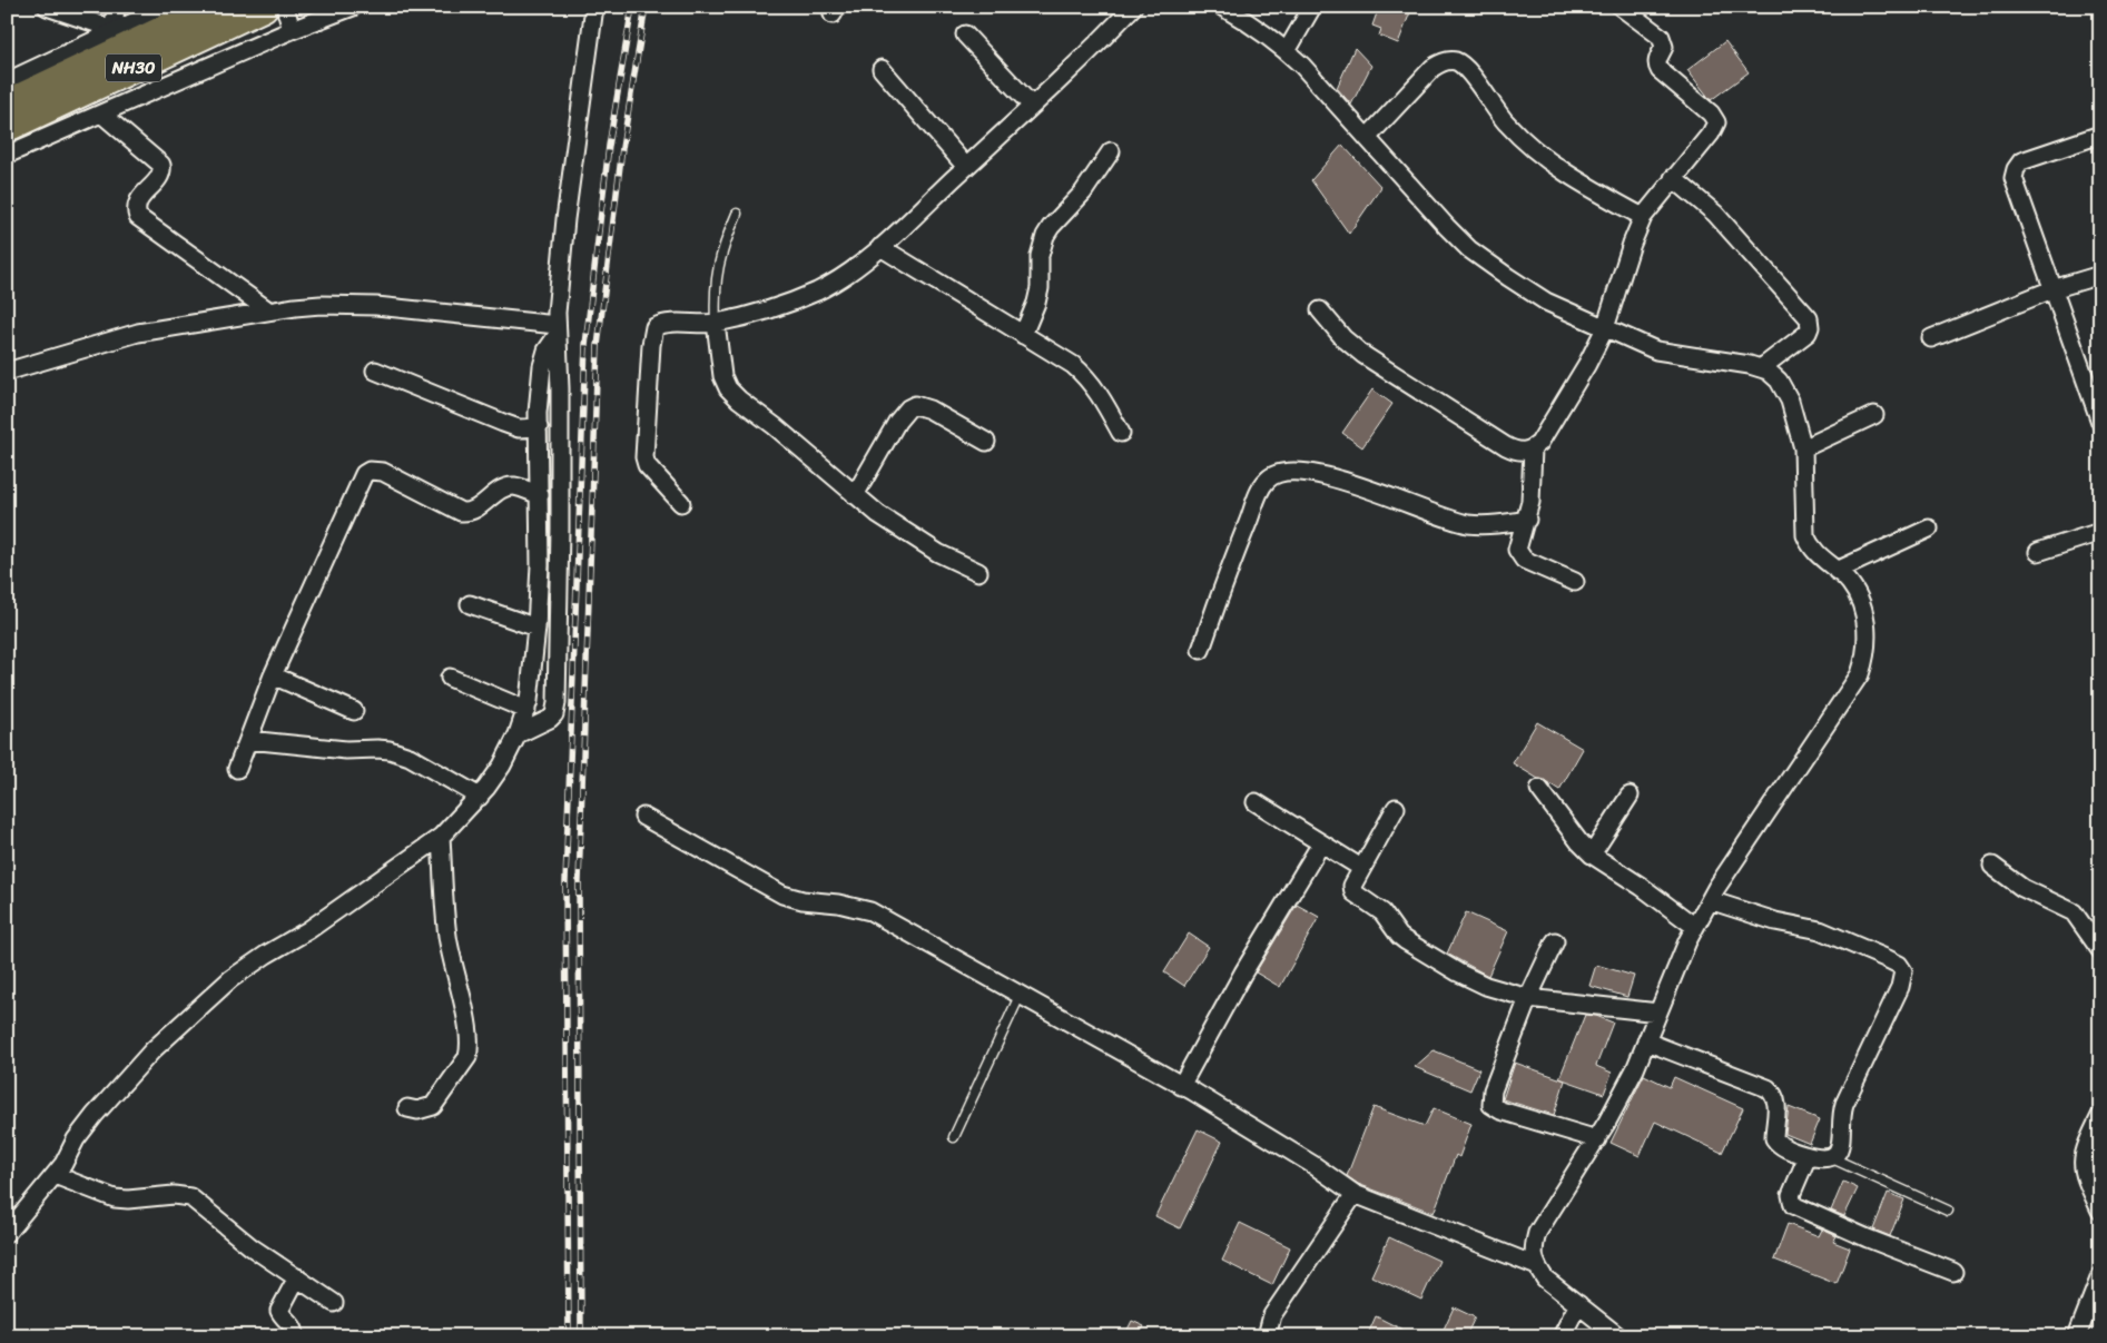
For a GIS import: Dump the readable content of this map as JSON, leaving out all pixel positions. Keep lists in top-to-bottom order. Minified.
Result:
{"streets":{"highway":["NH30"]}}
